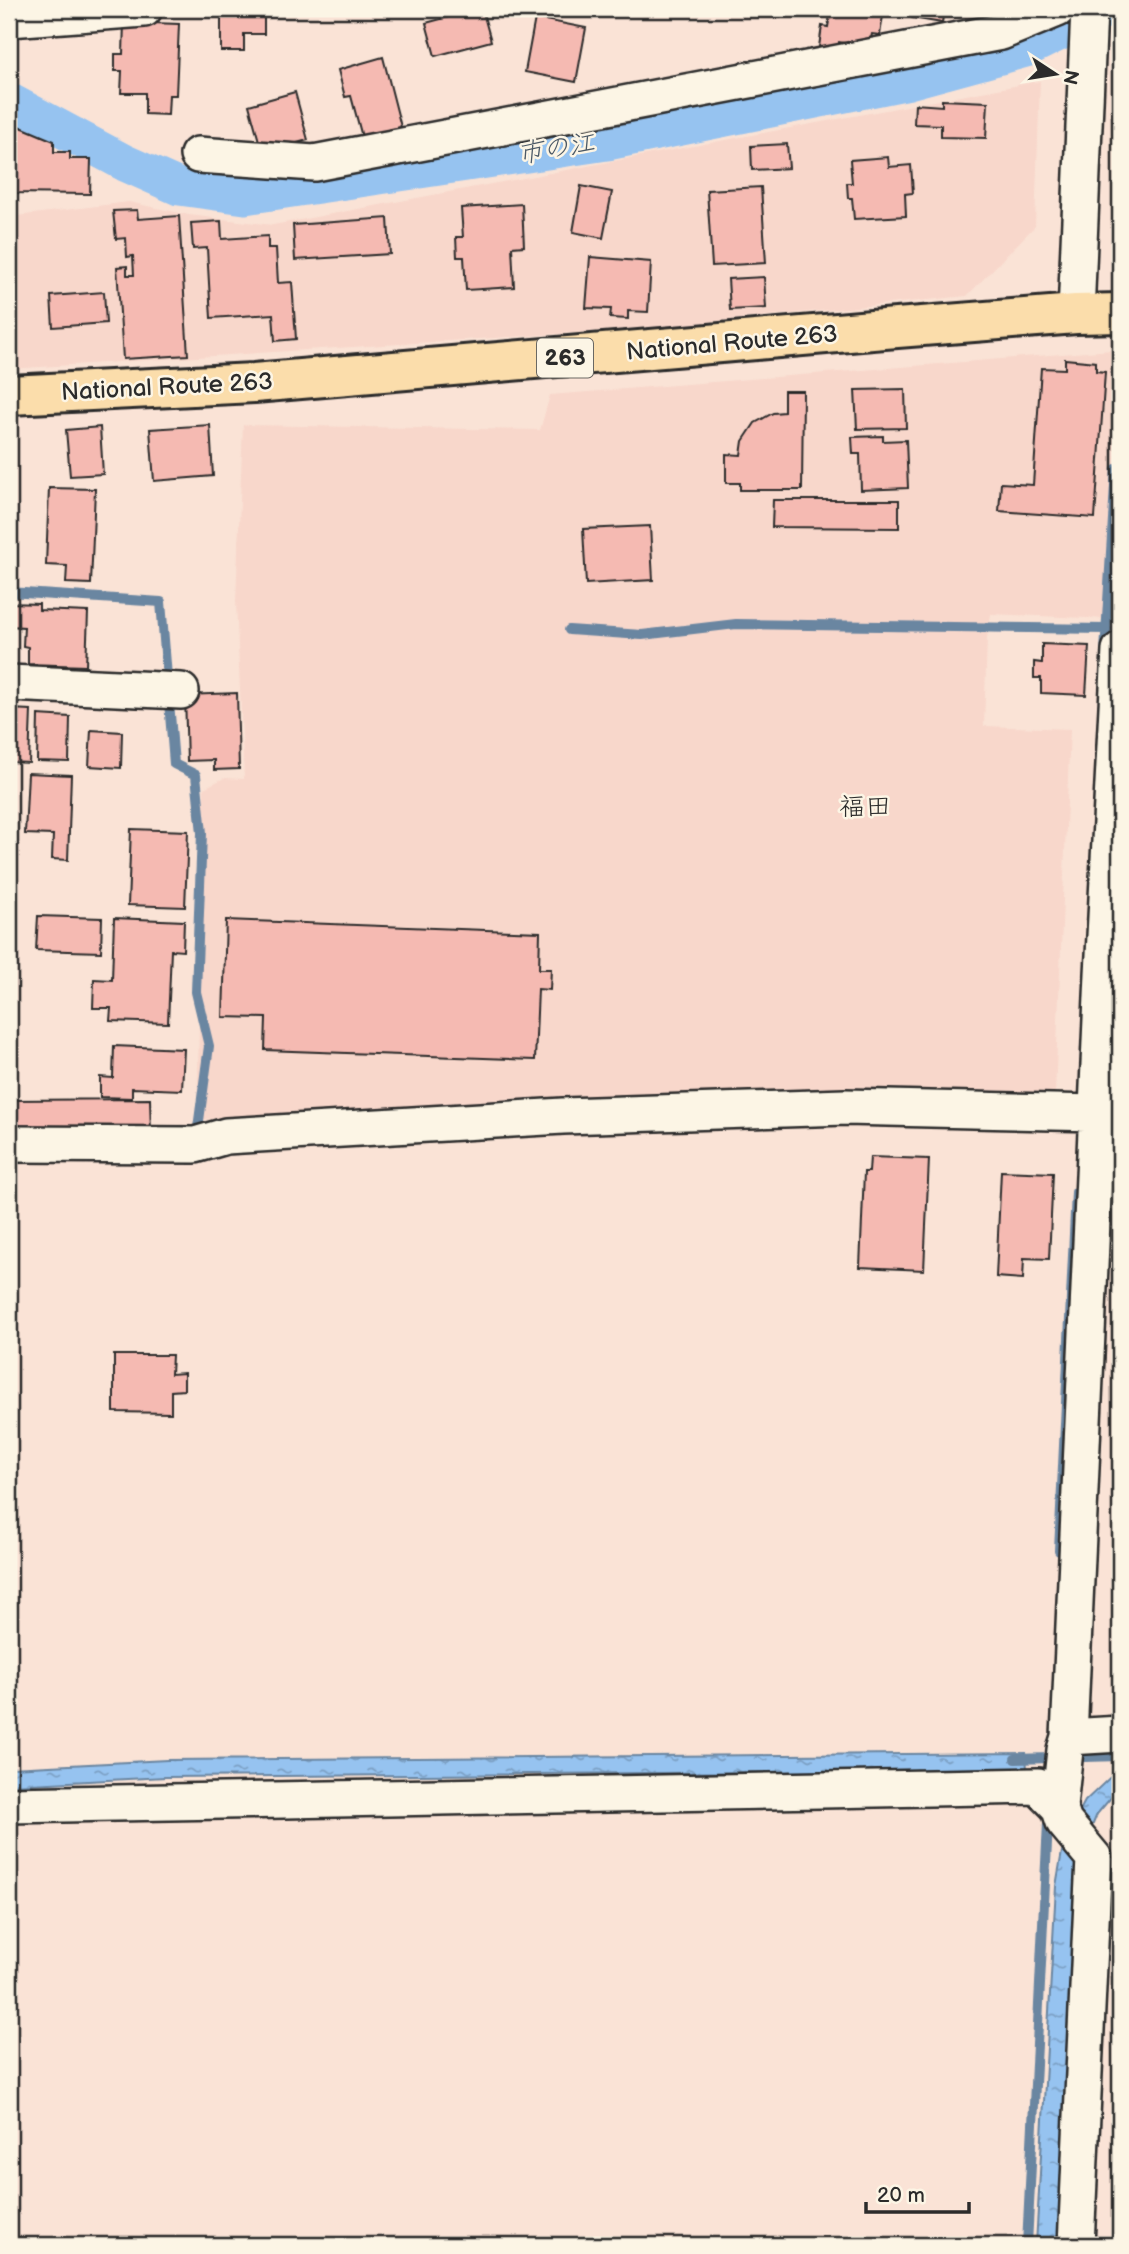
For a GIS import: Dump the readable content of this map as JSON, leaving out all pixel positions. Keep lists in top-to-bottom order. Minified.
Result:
{"streets":{"highway":["National Route 263","263"]},"districts":["福田"],"water":["市の江"],"scale_bar":"20 m","north":"right"}
